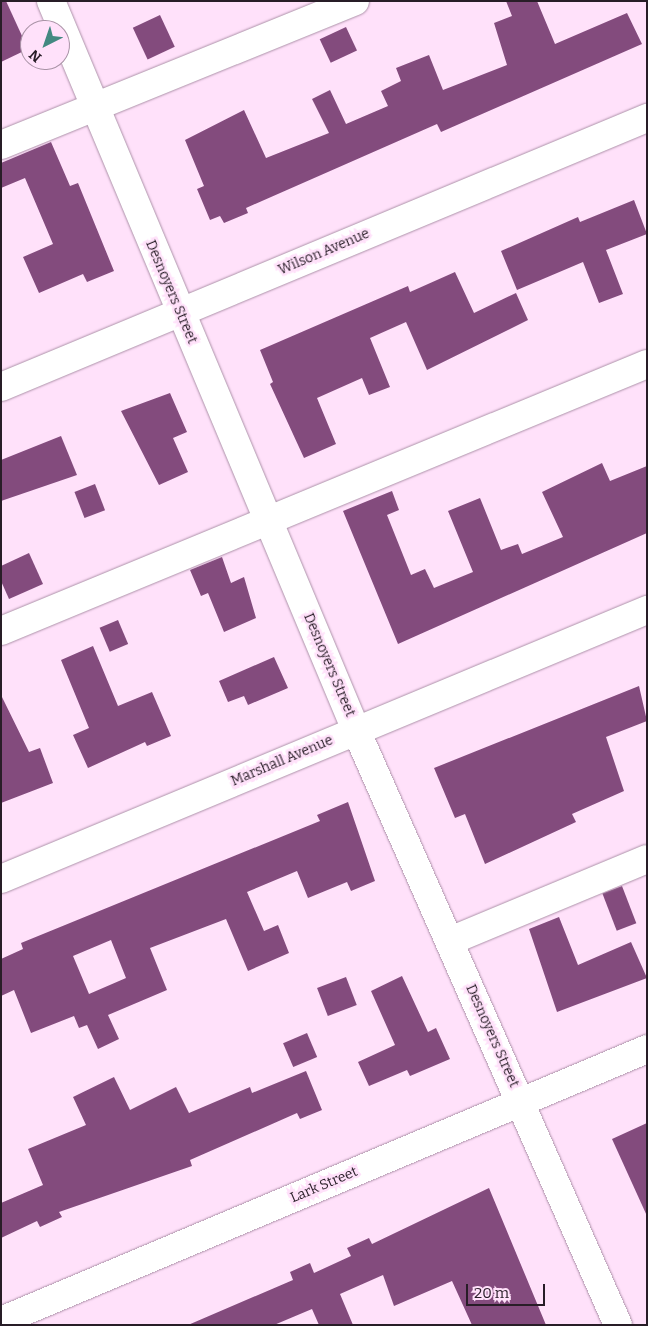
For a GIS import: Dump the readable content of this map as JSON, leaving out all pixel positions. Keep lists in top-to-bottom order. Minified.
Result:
{"streets":{"street":["Wilson Avenue","Desnoyers Street","Marshall Avenue","Lark Street"]},"crossings":[["Wilson Avenue","Desnoyers Street"],["Desnoyers Street","Marshall Avenue"],["Desnoyers Street","Lark Street"]],"scale_bar":"20 m","north":"bottom left"}
